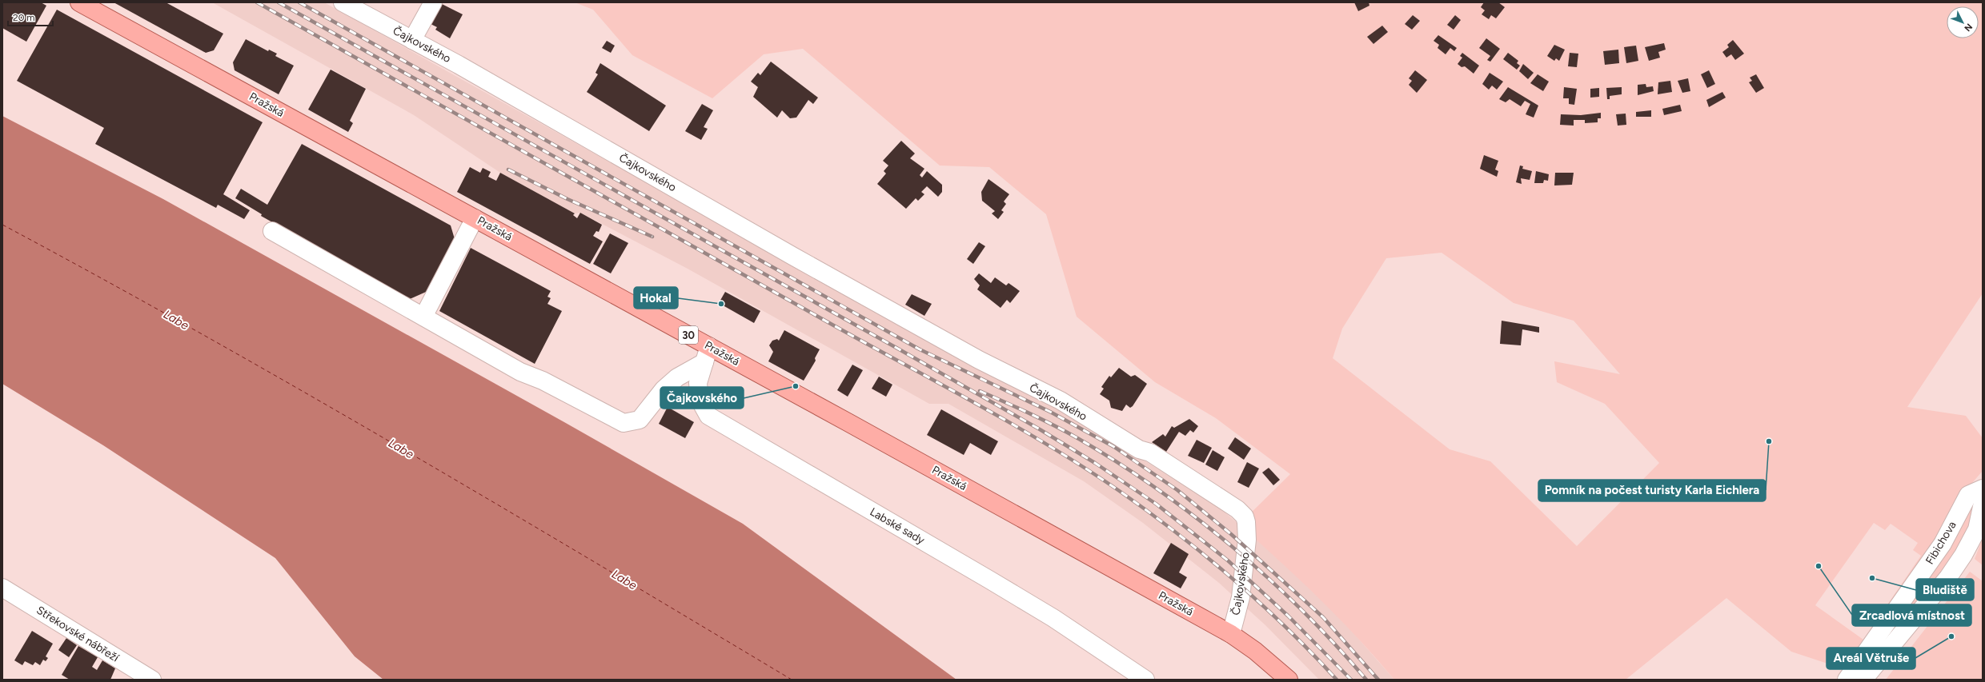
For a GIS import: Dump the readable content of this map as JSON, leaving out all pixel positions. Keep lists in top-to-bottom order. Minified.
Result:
{"streets":{"main road":["Pražská","30"],"street":["Čajkovského","Labské sady","Fibichova","Střekovské nábřeží"]},"crossings":[["Čajkovského","Pražská"],["Pražská","Labské sady"]],"water":["Labe"],"places":["Hokal","Čajkovského","Pomník na počest turisty Karla Eichlera","Zrcadlová místnost","Bludiště","Areál Větruše"],"scale_bar":"20 m","north":"bottom right"}
